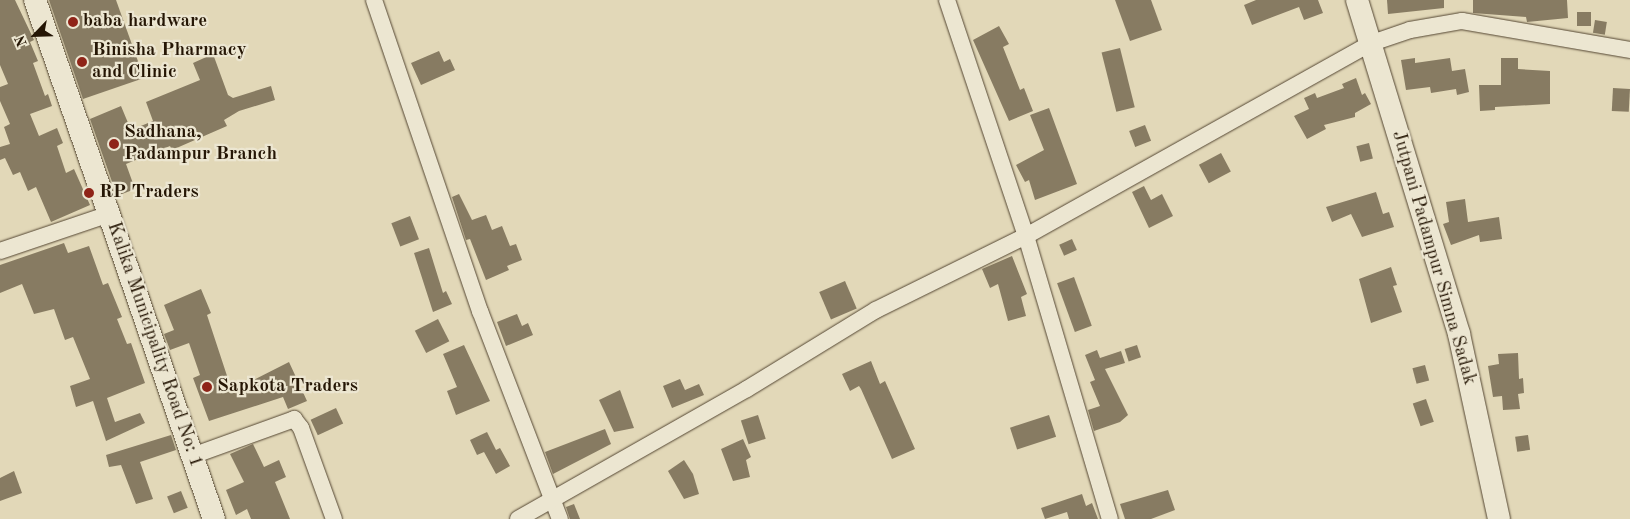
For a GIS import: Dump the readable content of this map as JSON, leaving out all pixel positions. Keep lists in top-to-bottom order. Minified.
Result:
{"streets":{"street":["Jutpani Padampur Simna Sadak","Kalika Municipality Road No: 1"]},"places":["baba hardware","Binisha Pharmacy and Clinic","Sadhana, Padampur Branch","RP Traders","Sapkota Traders"],"north":"bottom left"}
